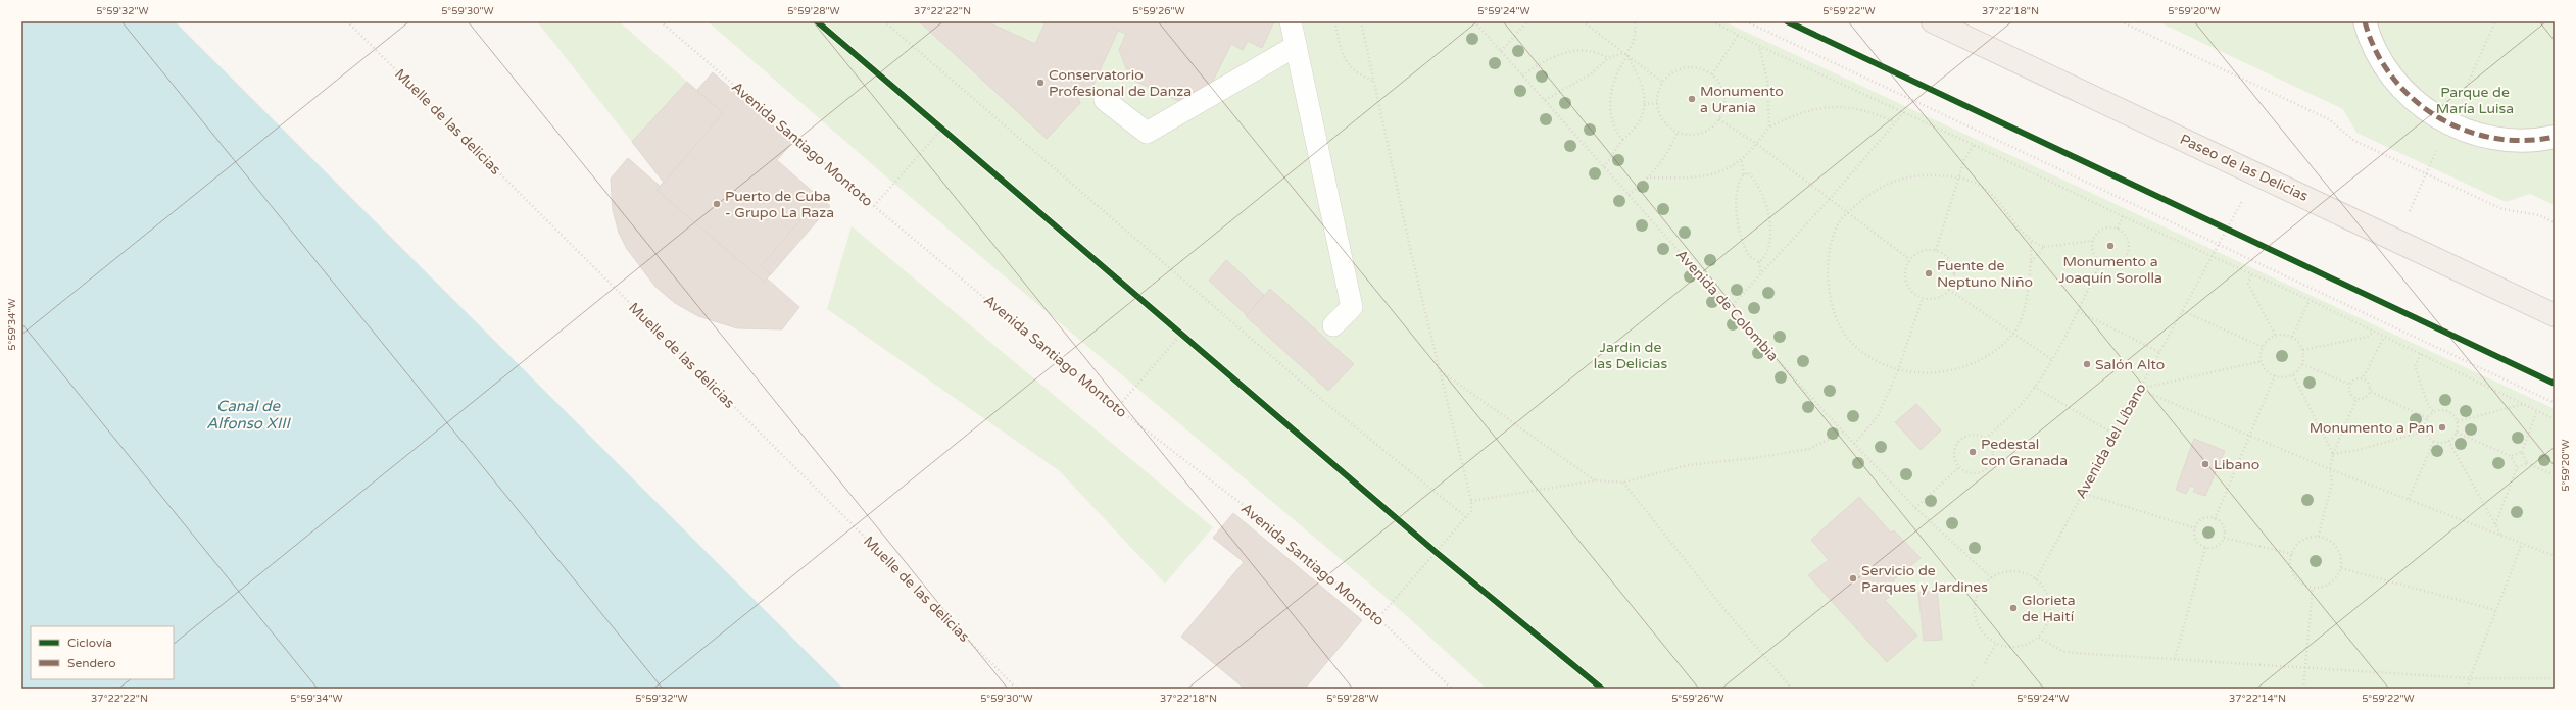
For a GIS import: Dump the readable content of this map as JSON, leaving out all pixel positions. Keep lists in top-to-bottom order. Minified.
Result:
{"streets":{"main road":["Paseo de las Delicias"],"path":["Muelle de las delicias","Avenida Santiago Montoto","Avenida de Colombia","Avenida del Líbano"]},"crossings":[["Paseo de las Delicias","Avenida del Líbano"],["Avenida de Colombia","Avenida del Líbano"]],"water":["Canal de Alfonso XIII"],"parks":["Parque de María Luisa","Jardin de las Delicias"],"places":["Conservatorio Profesional de Danza","Monumento a Urania","Puerto de Cuba - Grupo La Raza","Monumento a Joaquín Sorolla","Fuente de Neptuno Niño","Salón Alto","Monumento a Pan","Pedestal con Granada","Libano","Servicio de Parques y Jardines","Glorieta de Haití"],"legend":["Ciclovía","Sendero"],"coordinates":["5°59'32\"W","5°59'30\"W","5°59'28\"W","37°22'22\"N","5°59'26\"W","5°59'24\"W","5°59'22\"W","37°22'18\"N","5°59'20\"W","5°59'34\"W","37°22'14\"N"]}
